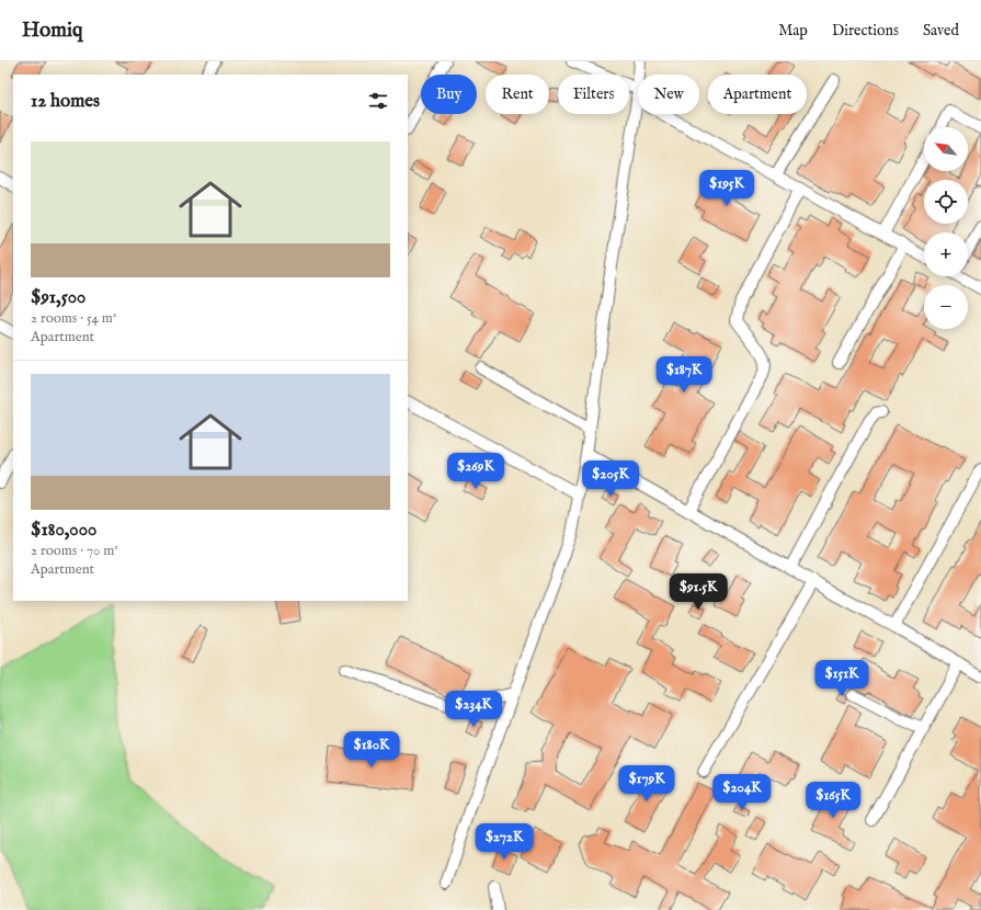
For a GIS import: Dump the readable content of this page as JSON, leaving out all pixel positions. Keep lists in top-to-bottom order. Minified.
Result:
{"north":"top left","page":{"header":"Homiq","nav":["Map","Directions","Saved"],"chip":["Buy","Rent","Filters","New","Apartment"],"heading":"12 homes","map_buttons":["+","−"],"list":[{"name":"$91,500","note":"2 rooms · 54 m² · Apartment"},{"name":"$180,000","note":"2 rooms · 70 m² · Apartment"}],"price":["$195K","$187K","$269K","$205K","$91.5K","$151K","$234K","$180K","$179K","$204K","$165K","$272K"]}}
